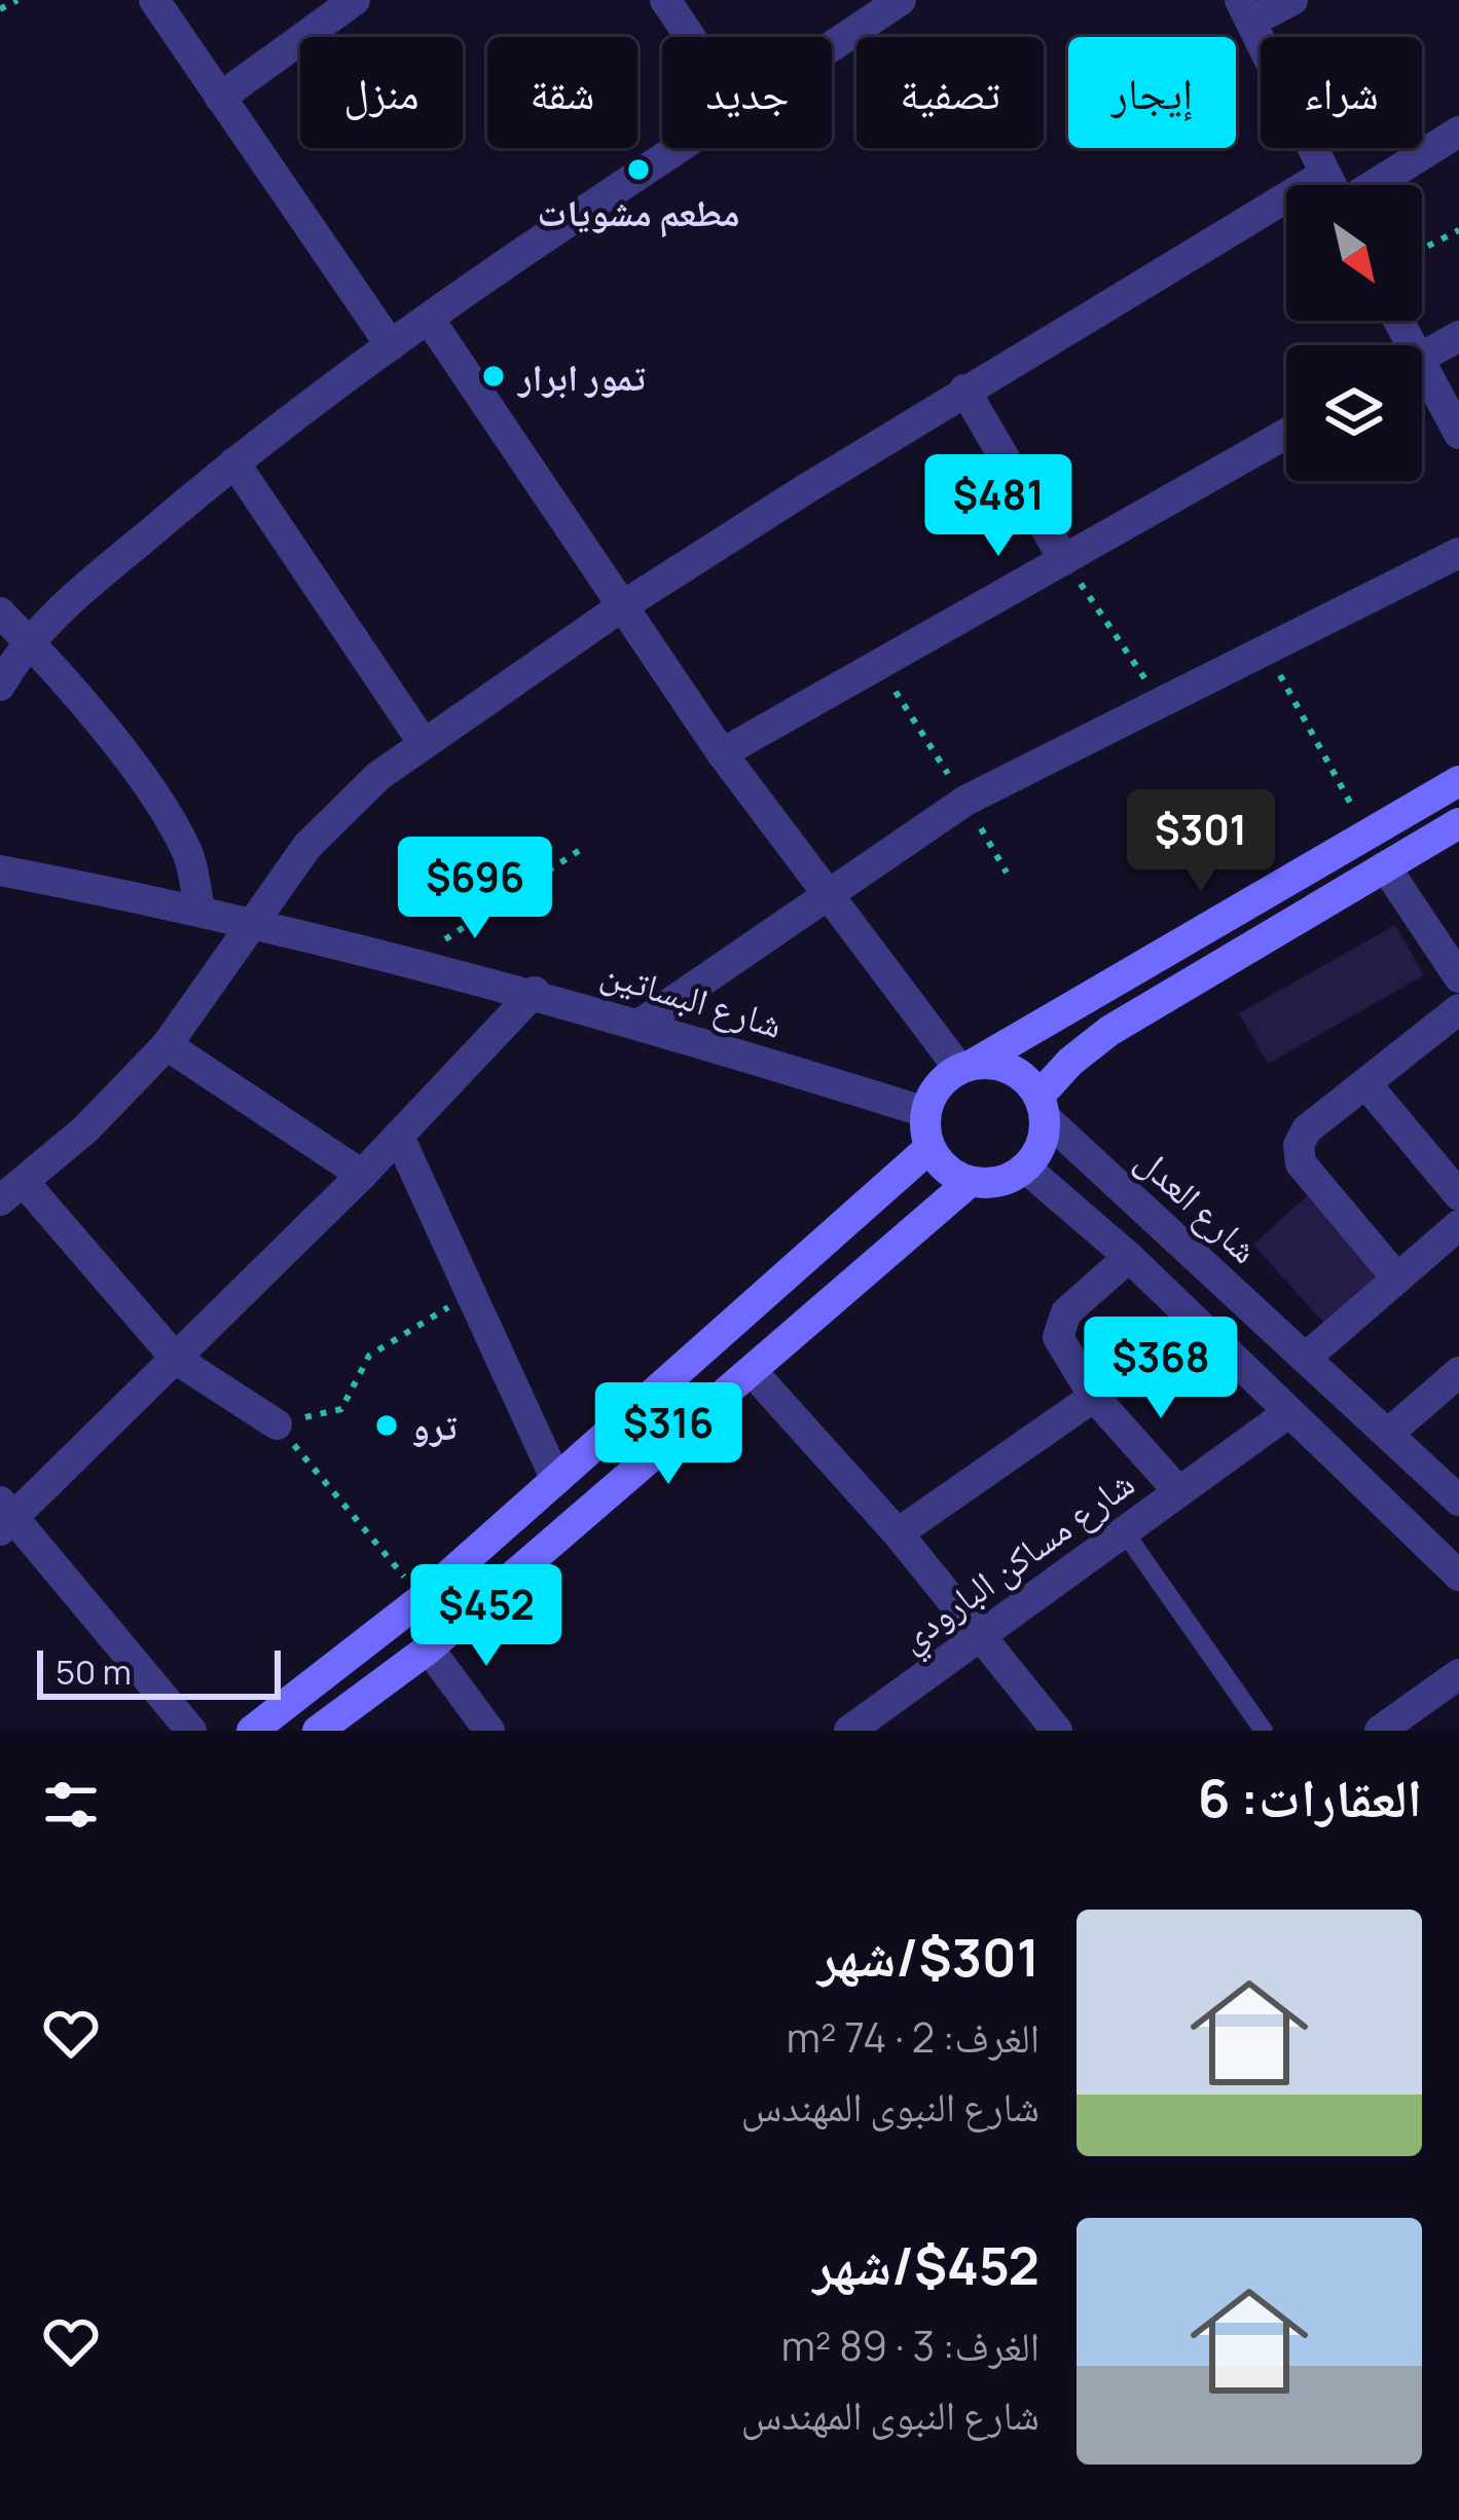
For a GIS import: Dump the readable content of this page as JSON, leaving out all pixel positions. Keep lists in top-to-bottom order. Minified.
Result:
{"streets":{"street":["شارع البساتين","شارع العدل","شارع مساكن البارودي"]},"crossings":[["شارع البساتين","شارع العدل"]],"places":["مطعم مشويات","تمور ابرار","ترو"],"scale_bar":"50 m","north":"bottom right","page":{"chip":["شراء","إيجار","تصفية","جديد","شقة","منزل"],"price":["$481","$301","$696","$368","$316","$452"],"scale":"50 m","heading":"العقارات: 6","list":[{"name":"$301/شهر","note":"الغرف: 2 · 74 m² · شارع النبوى المهندس"},{"name":"$452/شهر","note":"الغرف: 3 · 89 m² · شارع النبوى المهندس"}]}}
